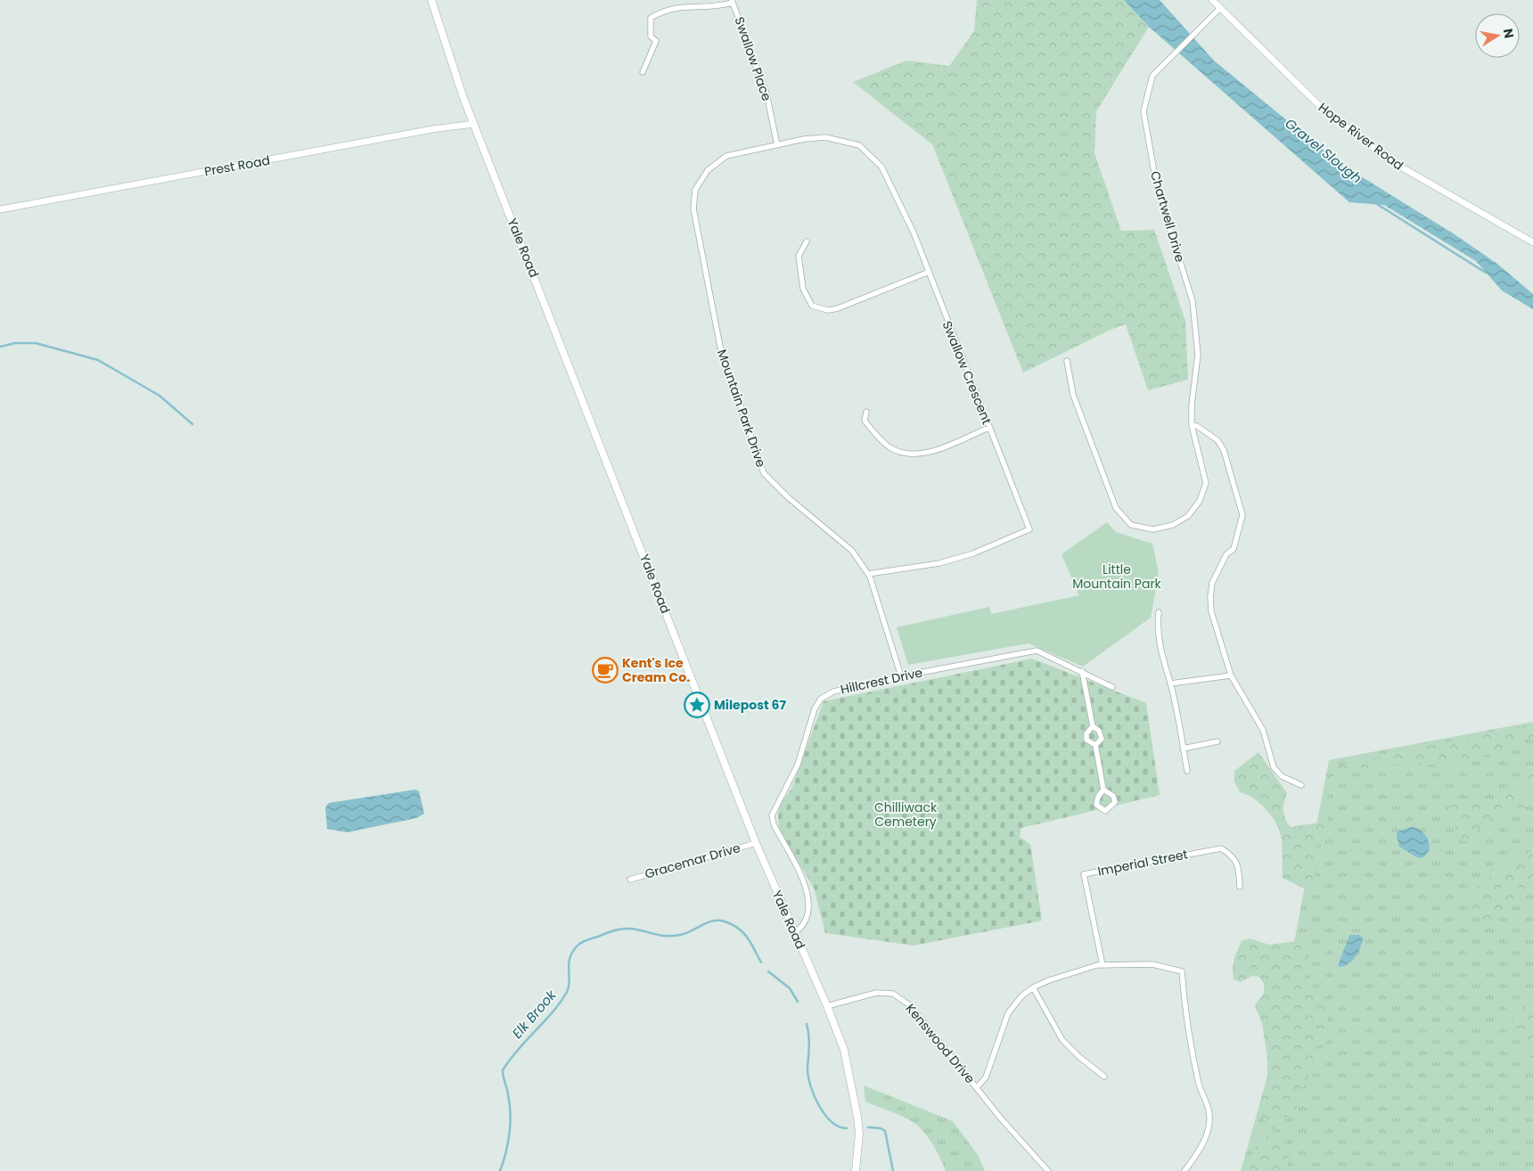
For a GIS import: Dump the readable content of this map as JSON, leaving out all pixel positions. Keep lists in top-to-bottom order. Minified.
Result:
{"streets":{"main road":["Yale Road"],"street":["Swallow Place","Hope River Road","Prest Road","Chartwell Drive","Swallow Crescent","Mountain Park Drive","Hillcrest Drive","Gracemar Drive","Imperial Street","Kenswood Drive"]},"crossings":[["Swallow Place","Swallow Crescent"],["Swallow Place","Mountain Park Drive"],["Hope River Road","Chartwell Drive"],["Prest Road","Yale Road"],["Yale Road","Hillcrest Drive"],["Yale Road","Gracemar Drive"],["Yale Road","Kenswood Drive"],["Swallow Crescent","Mountain Park Drive"],["Mountain Park Drive","Hillcrest Drive"],["Imperial Street","Kenswood Drive"]],"water":["Gravel Slough","Elk Brook"],"parks":["Little Mountain Park","Chilliwack Cemetery"],"places":{"cafe":["Kent's Ice Cream Co."],"place":["Milepost 67"]},"north":"right"}
